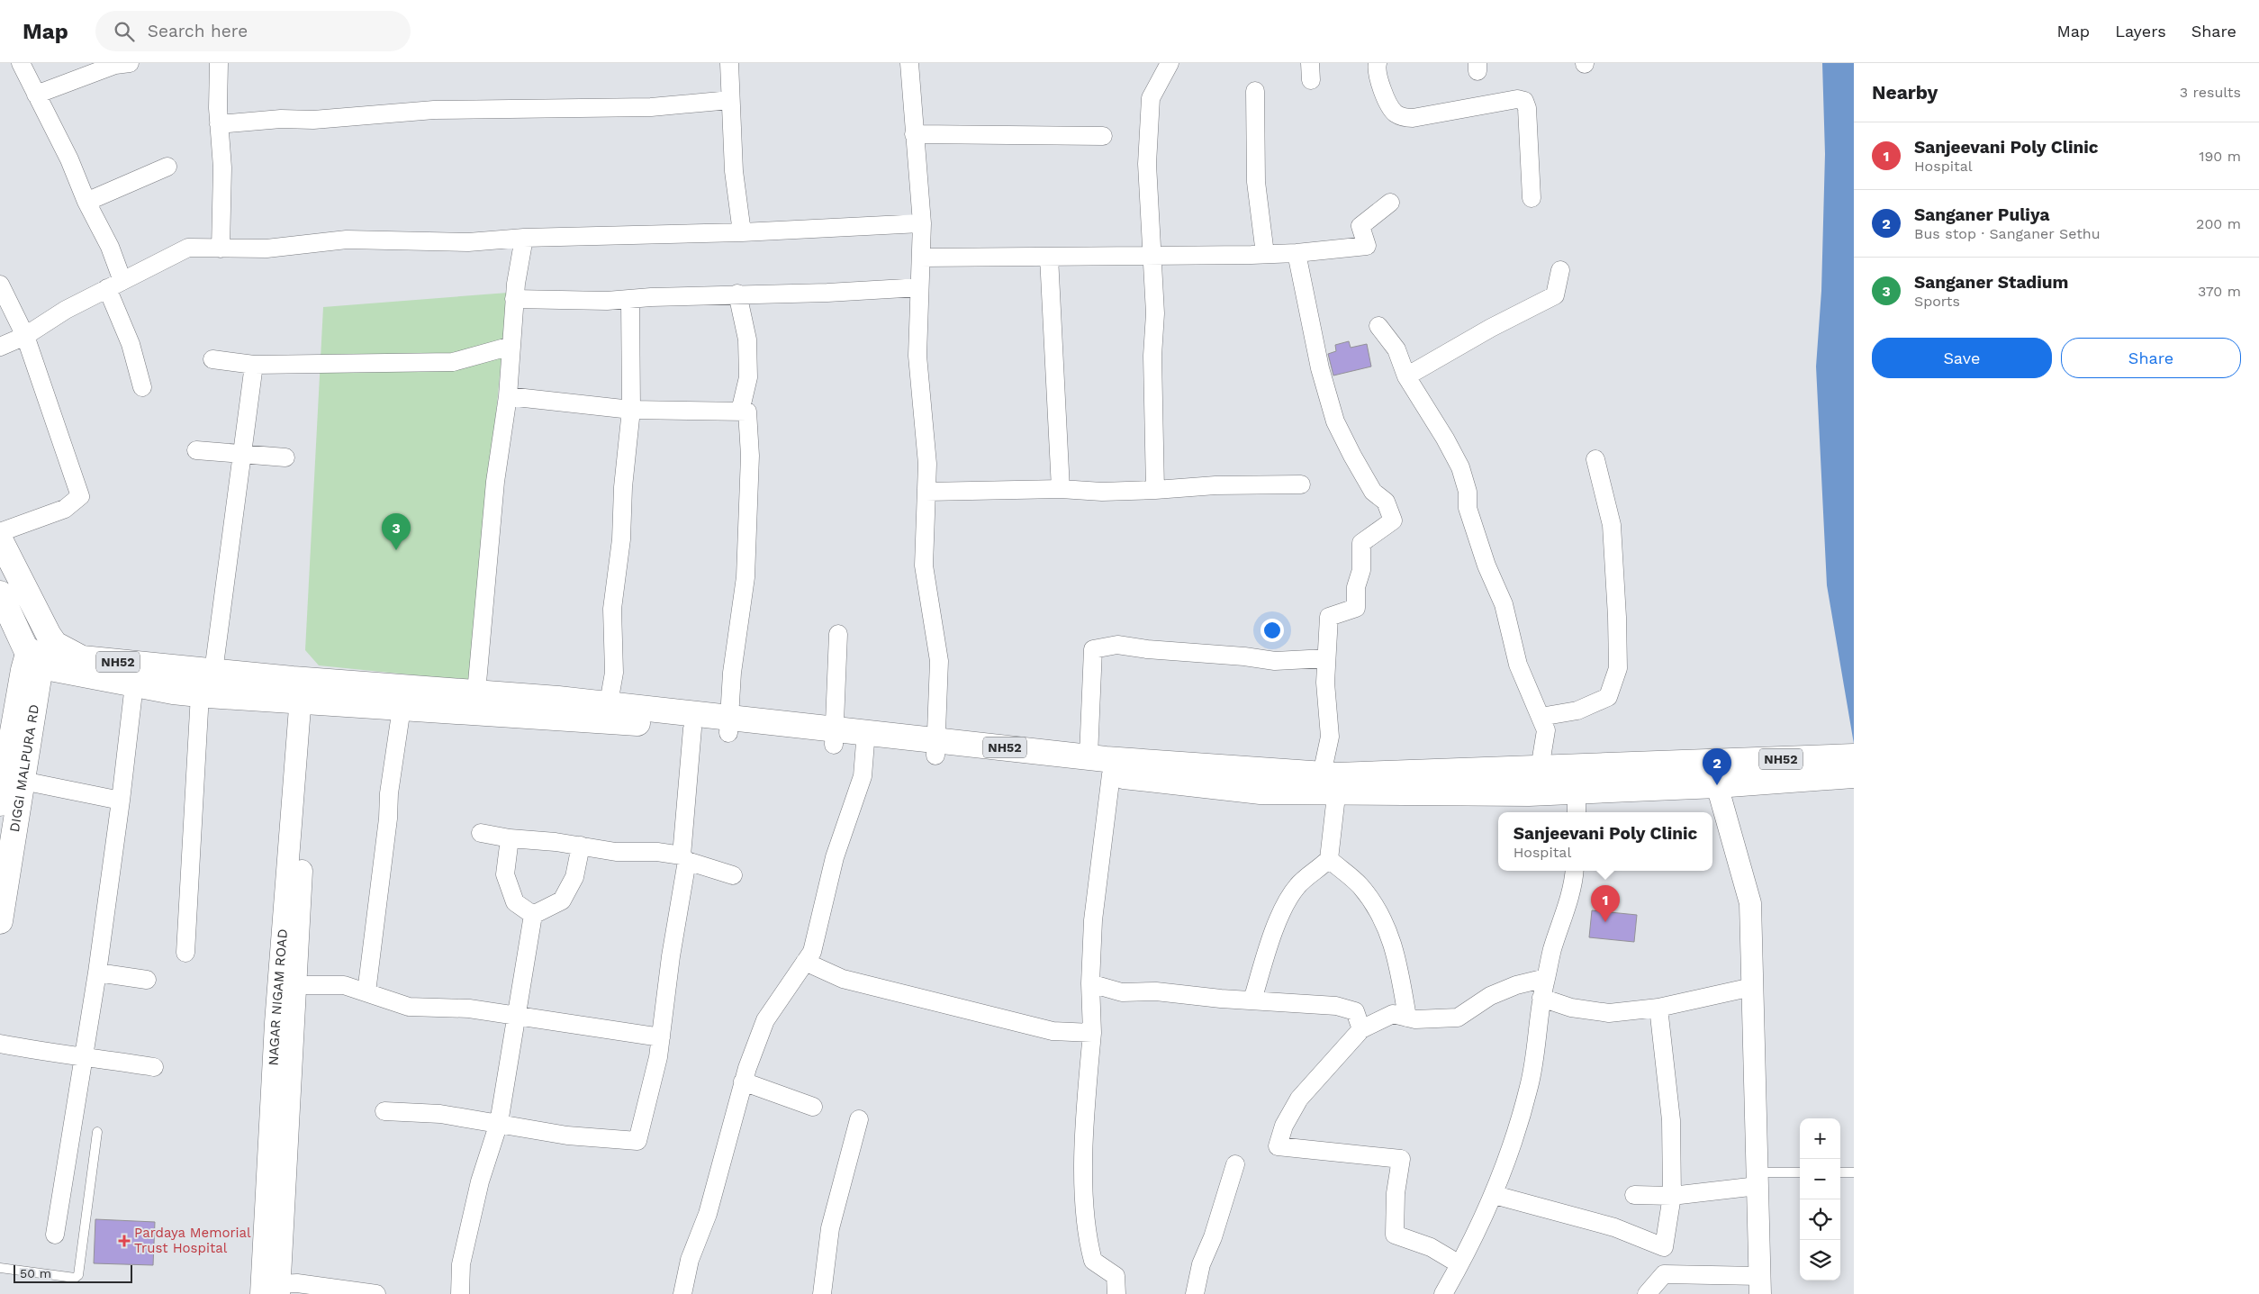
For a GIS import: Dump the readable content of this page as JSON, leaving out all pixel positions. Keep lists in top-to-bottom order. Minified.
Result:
{"streets":{"main road":["NH52","DIGGI MALPURA RD"],"street":["NAGAR NIGAM ROAD"]},"crossings":[["NH52","DIGGI MALPURA RD"],["NH52","NAGAR NIGAM ROAD"]],"places":{"health":["Pardaya Memorial Trust Hospital"]},"scale_bar":"50 m","page":{"header":"Map","search":"Search here","nav":["Map","Layers","Share"],"heading":["Nearby","3 results"],"list":[{"mark":"1","name":"Sanjeevani Poly Clinic","note":"Hospital","value":"190 m"},{"mark":"2","name":"Sanganer Puliya","note":"Bus stop · Sanganer Sethu","value":"200 m"},{"mark":"3","name":"Sanganer Stadium","note":"Sports","value":"370 m"}],"buttons":["Save","Share"],"pins":["3","2","1"],"popup":["Sanjeevani Poly Clinic","Hospital"],"map_buttons":["+","−"],"scale":"50 m"}}
